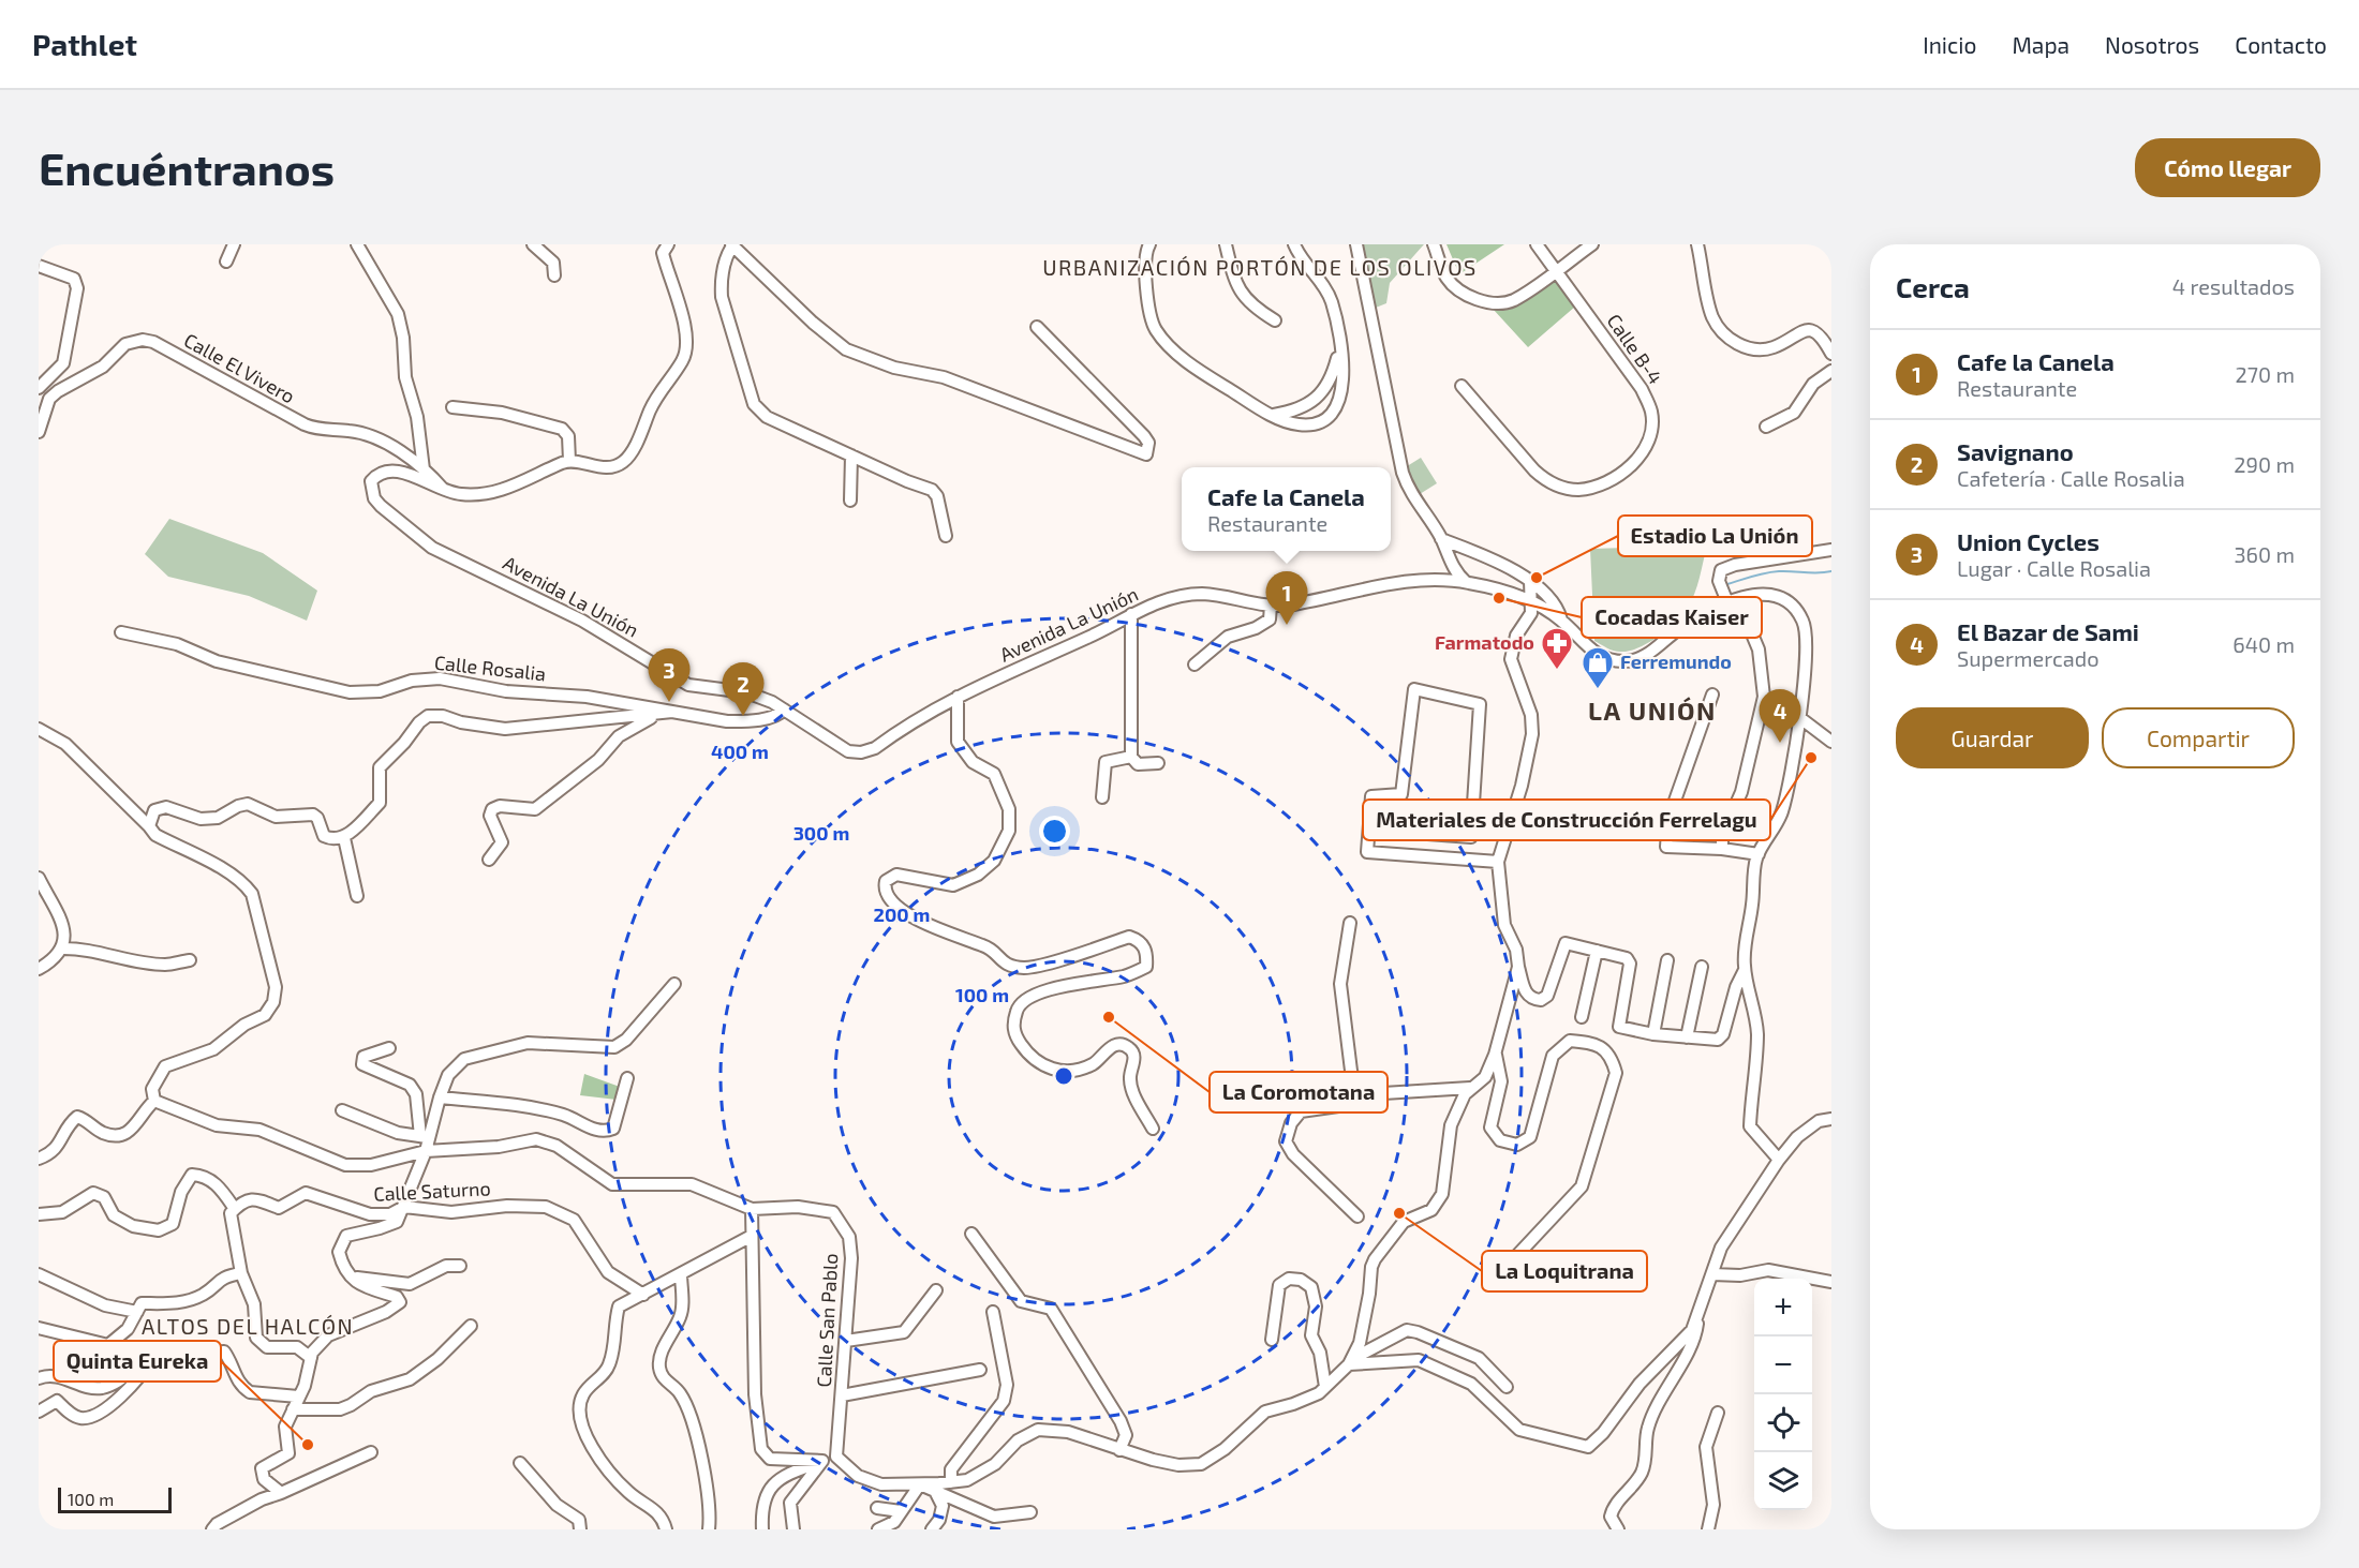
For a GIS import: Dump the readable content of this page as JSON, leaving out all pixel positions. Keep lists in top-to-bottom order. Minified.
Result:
{"streets":{"street":["Calle B-4","Calle El Vivero","Avenida La Unión","Calle Rosalia","Calle Saturno","Calle San Pablo"]},"crossings":[["Calle El Vivero","Avenida La Unión"],["Avenida La Unión","Calle Rosalia"]],"districts":["URBANIZACIÓN PORTÓN DE LOS OLIVOS","LA UNIÓN","ALTOS DEL HALCÓN"],"places":{"other":["Estadio La Unión","Cocadas Kaiser","Materiales de Construcción Ferrelagu","La Coromotana","La Loquitrana","Quinta Eureka"],"pharmacy":["Farmatodo"],"shop":["Ferremundo"]},"scale_bar":"100 m","page":{"header":"Pathlet","nav":["Inicio","Mapa","Nosotros","Contacto"],"buttons":["Cómo llegar",["Guardar","Compartir"]],"title":"Encuéntranos","heading":["Cerca","4 resultados"],"list":[{"mark":"1","name":"Cafe la Canela","note":"Restaurante","value":"270 m"},{"mark":"2","name":"Savignano","note":"Cafetería · Calle Rosalia","value":"290 m"},{"mark":"3","name":"Union Cycles","note":"Lugar · Calle Rosalia","value":"360 m"},{"mark":"4","name":"El Bazar de Sami","note":"Supermercado","value":"640 m"}],"popup":["Cafe la Canela","Restaurante"],"pins":["1","3","2","4"],"map_buttons":["+","−"],"scale":"100 m"},"rings":["400 m","300 m","200 m","100 m"]}
